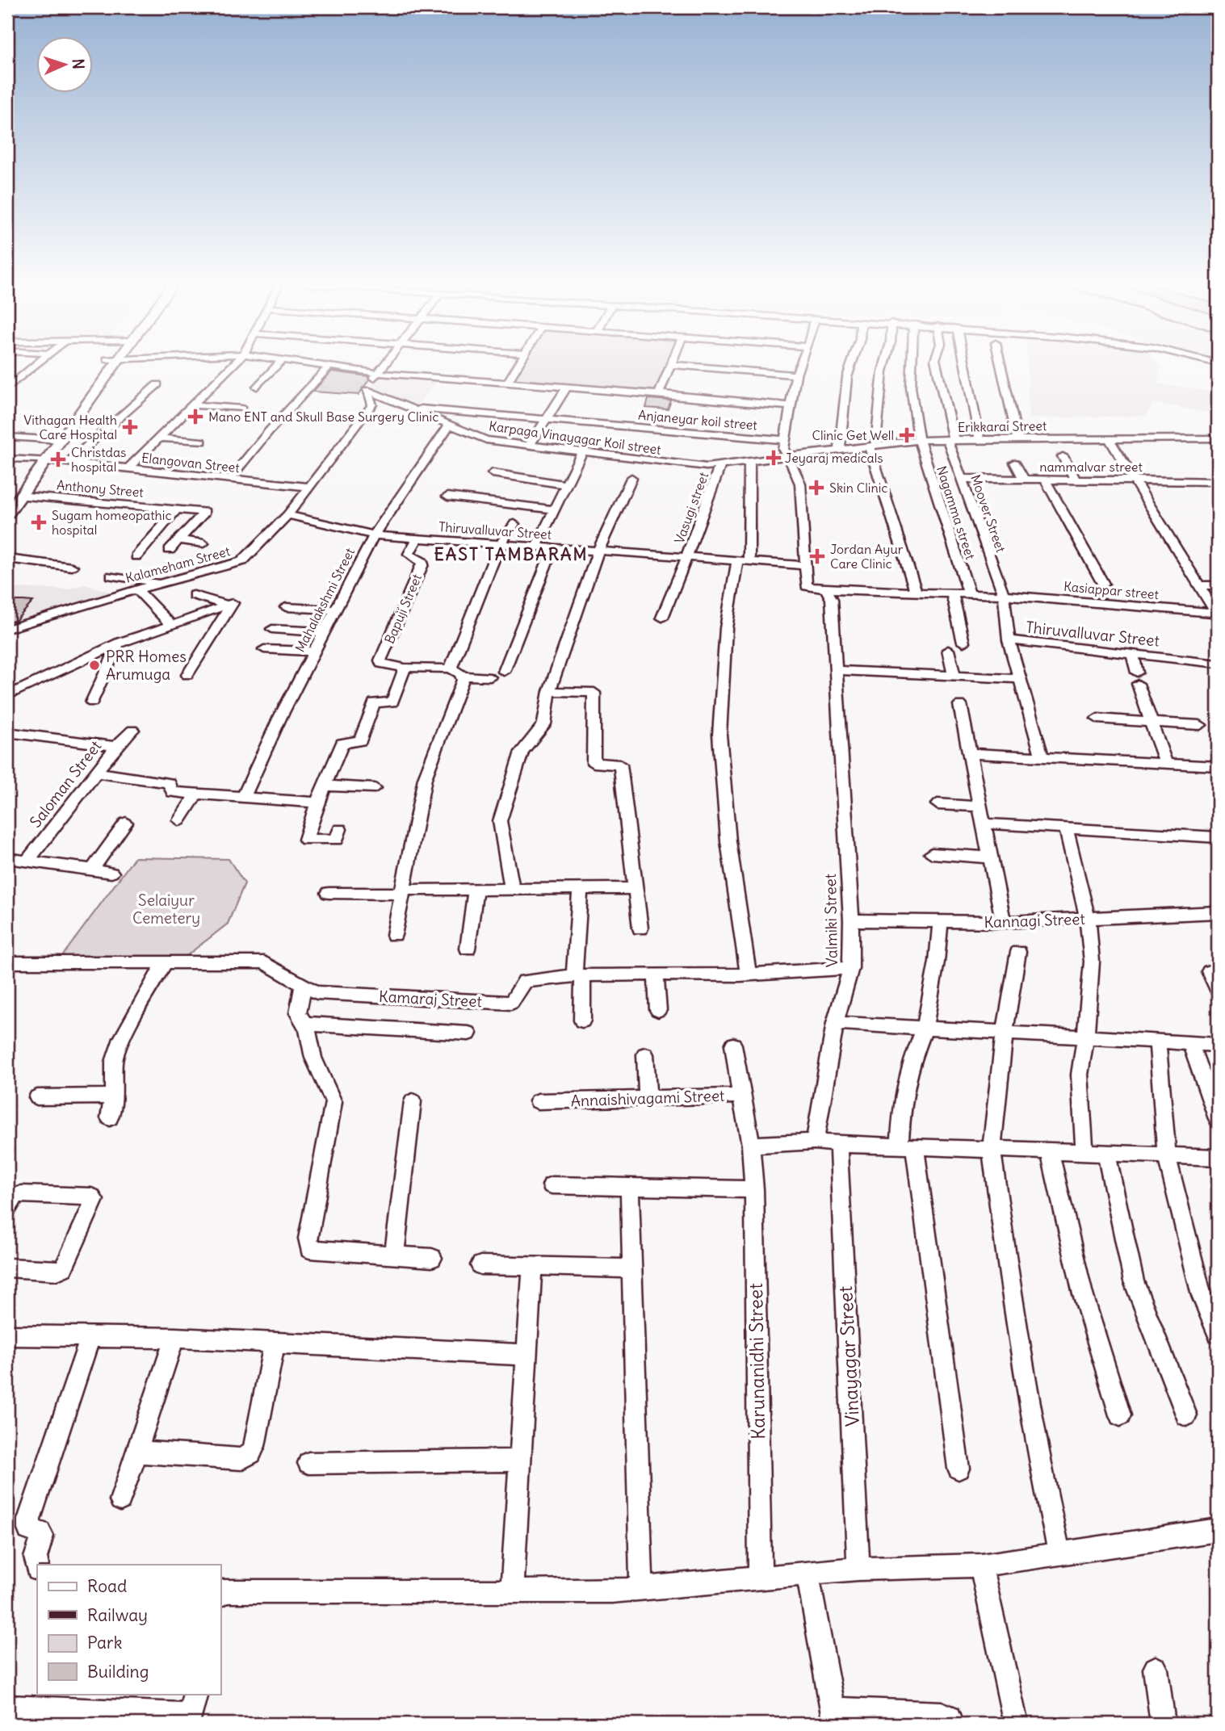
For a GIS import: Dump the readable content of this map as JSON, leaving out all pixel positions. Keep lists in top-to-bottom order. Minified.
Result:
{"streets":{"street":["Anjaneyar koil street","Erikkarai Street","Karpaga Vinayagar Koil street","Elangovan Street","nammalvar street","Anthony Street","Vasugi street","Nagamma street","Moover Street","Thiruvalluvar Street","Kalameham Street","Kasiappar street","Mahalakshmi Street","Bapuji Street","Saloman Street","Valmiki Street","Kannagi Street","Kamaraj Street","Annaishivagami Street","Vinayagar Street","Karunanidhi Street"]},"crossings":[["Anjaneyar koil street","Karpaga Vinayagar Koil street"],["Erikkarai Street","Karpaga Vinayagar Koil street"],["Erikkarai Street","Nagamma street"],["Erikkarai Street","Moover Street"],["Karpaga Vinayagar Koil street","Vasugi street"],["Karpaga Vinayagar Koil street","Kalameham Street"],["Karpaga Vinayagar Koil street","Mahalakshmi Street"],["Elangovan Street","Kalameham Street"],["nammalvar street","Moover Street"],["Vasugi street","Thiruvalluvar Street"],["Nagamma street","Kasiappar street"],["Moover Street","Thiruvalluvar Street"],["Moover Street","Kasiappar street"],["Thiruvalluvar Street","Kalameham Street"],["Thiruvalluvar Street","Kasiappar street"],["Thiruvalluvar Street","Mahalakshmi Street"],["Thiruvalluvar Street","Bapuji Street"],["Kasiappar street","Valmiki Street"],["Valmiki Street","Kannagi Street"],["Valmiki Street","Kamaraj Street"],["Annaishivagami Street","Karunanidhi Street"]],"districts":["EAST TAMBARAM"],"parks":["Selaiyur Cemetery"],"places":{"health":["Mano ENT and Skull Base Surgery Clinic","Vithagan Health Care Hospital","Clinic Get Well","Jeyaraj medicals","Christdas hospital","Skin Clinic","Sugam homeopathic hospital","Jordan Ayur Care Clinic"],"other":["PRR Homes Arumuga"]},"legend":["Road","Railway","Park","Building"],"north":"right"}
